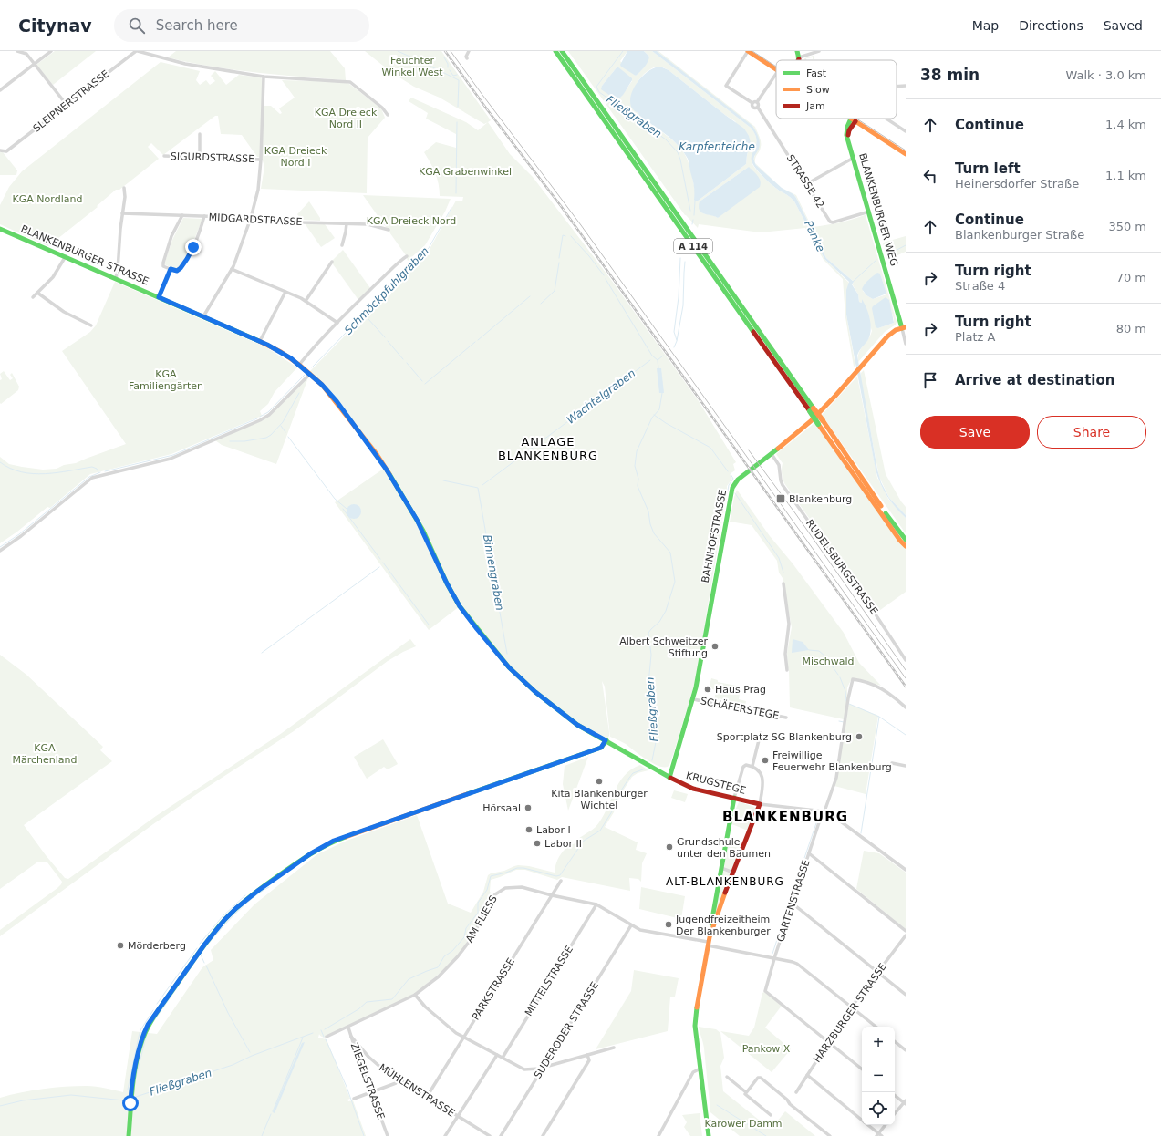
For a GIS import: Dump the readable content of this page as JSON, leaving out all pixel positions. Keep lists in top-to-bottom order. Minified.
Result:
{"streets":{"main road":["BLANKENBURGER WEG","A 114","BLANKENBURGER STRASSE","BAHNHOFSTRASSE","KRUGSTEGE"],"street":["SLEIPNERSTRASSE","SIGURDSTRASSE","STRASSE 42","MIDGARDSTRASSE","RUDELSBURGSTRASSE","SCHÄFERSTEGE","GARTENSTRASSE","AM FLIESS","MITTELSTRASSE","PARKSTRASSE","HARZBURGER STRASSE","SUDERODER STRASSE","ZIEGELSTRASSE","MÜHLENSTRASSE"]},"crossings":[["STRASSE 42","BLANKENBURGER WEG"],["BLANKENBURGER WEG","BAHNHOFSTRASSE"],["BLANKENBURGER STRASSE","KRUGSTEGE"],["BAHNHOFSTRASSE","RUDELSBURGSTRASSE"],["BAHNHOFSTRASSE","SCHÄFERSTEGE"],["BAHNHOFSTRASSE","KRUGSTEGE"],["GARTENSTRASSE","AM FLIESS"],["GARTENSTRASSE","HARZBURGER STRASSE"],["AM FLIESS","MITTELSTRASSE"],["AM FLIESS","PARKSTRASSE"],["AM FLIESS","HARZBURGER STRASSE"],["AM FLIESS","SUDERODER STRASSE"],["AM FLIESS","ZIEGELSTRASSE"],["PARKSTRASSE","MÜHLENSTRASSE"],["ZIEGELSTRASSE","MÜHLENSTRASSE"]],"districts":["ANLAGE BLANKENBURG","BLANKENBURG","ALT-BLANKENBURG"],"water":["Fließgraben","Karpfenteiche","Panke","Schmöckpfuhlgraben","Wachtelgraben","Binnengraben"],"parks":["Feuchter Winkel West","KGA Dreieck Nord II","KGA Dreieck Nord I","KGA Grabenwinkel","KGA Nordland","KGA Dreieck Nord","KGA Familiengärten","Mischwald","KGA Märchenland","Pankow X","Karower Damm"],"places":{"transit":["Blankenburg"],"other":["Albert Schweitzer Stiftung","Haus Prag","Sportplatz SG Blankenburg","Freiwillige Feuerwehr Blankenburg","Kita Blankenburger Wichtel","Hörsaal","Labor I","Labor II","Grundschule unter den Bäumen","Jugendfreizeitheim Der Blankenburger","Mörderberg"]},"legend":["Fast","Slow","Jam"],"page":{"header":"Citynav","search":"Search here","nav":["Map","Directions","Saved"],"heading":["38 min","Walk · 3.0 km"],"list":[["Continue","1.4 km"],["Turn left","Heinersdorfer Straße","1.1 km"],["Continue","Blankenburger Straße","350 m"],["Turn right","Straße 4","70 m"],["Turn right","Platz A","80 m"],"Arrive at destination"],"buttons":["Save","Share"],"map_buttons":["+","−"]}}
